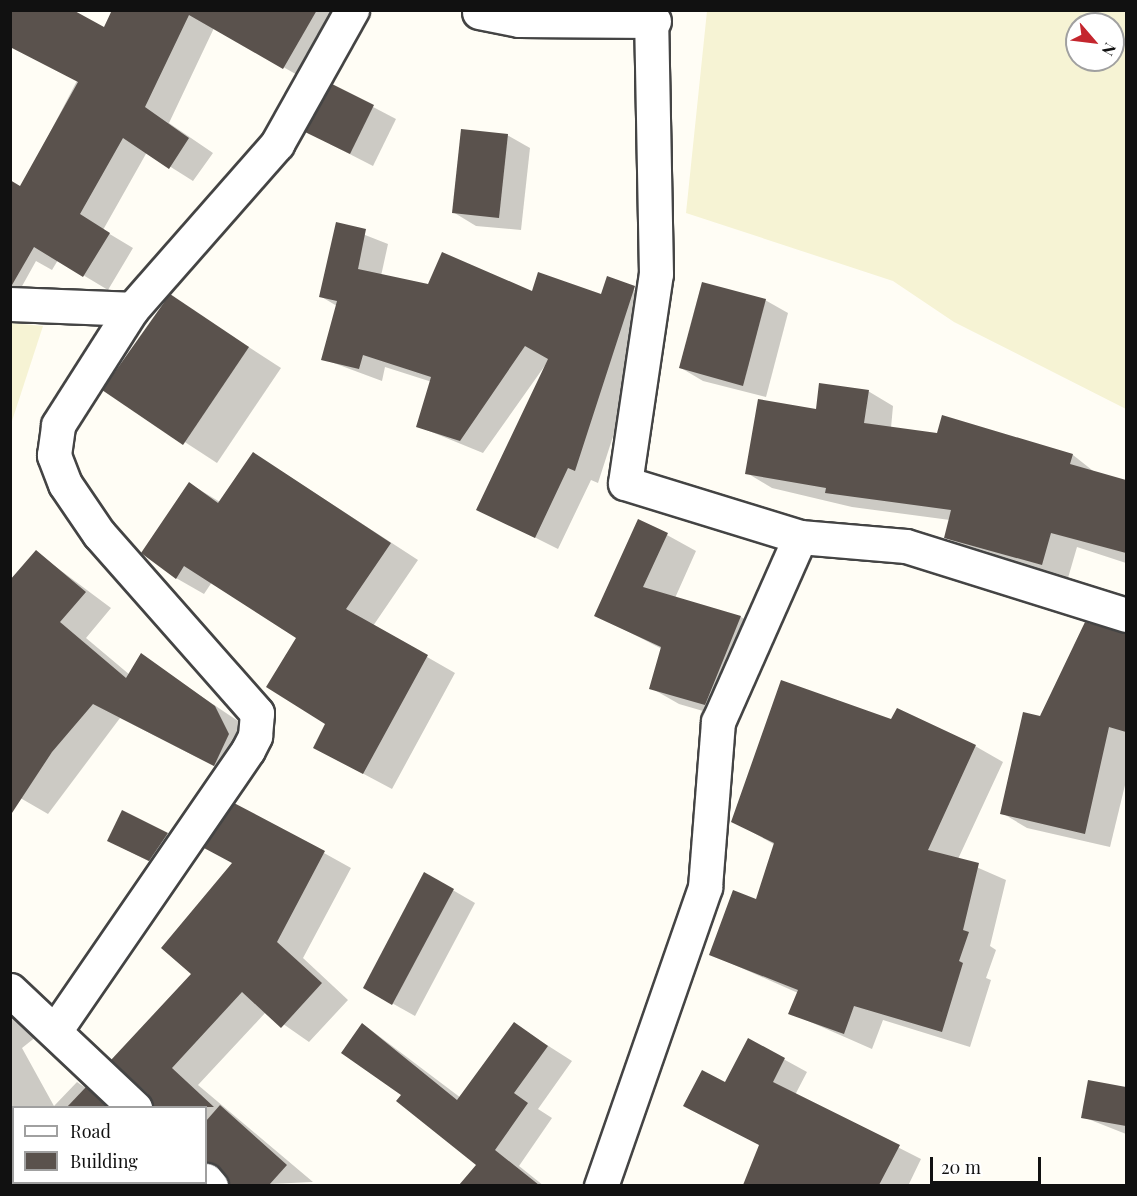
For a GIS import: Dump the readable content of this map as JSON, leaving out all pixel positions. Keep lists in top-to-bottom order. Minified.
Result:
{"legend":["Road","Building"],"scale_bar":"20 m","north":"bottom right"}
